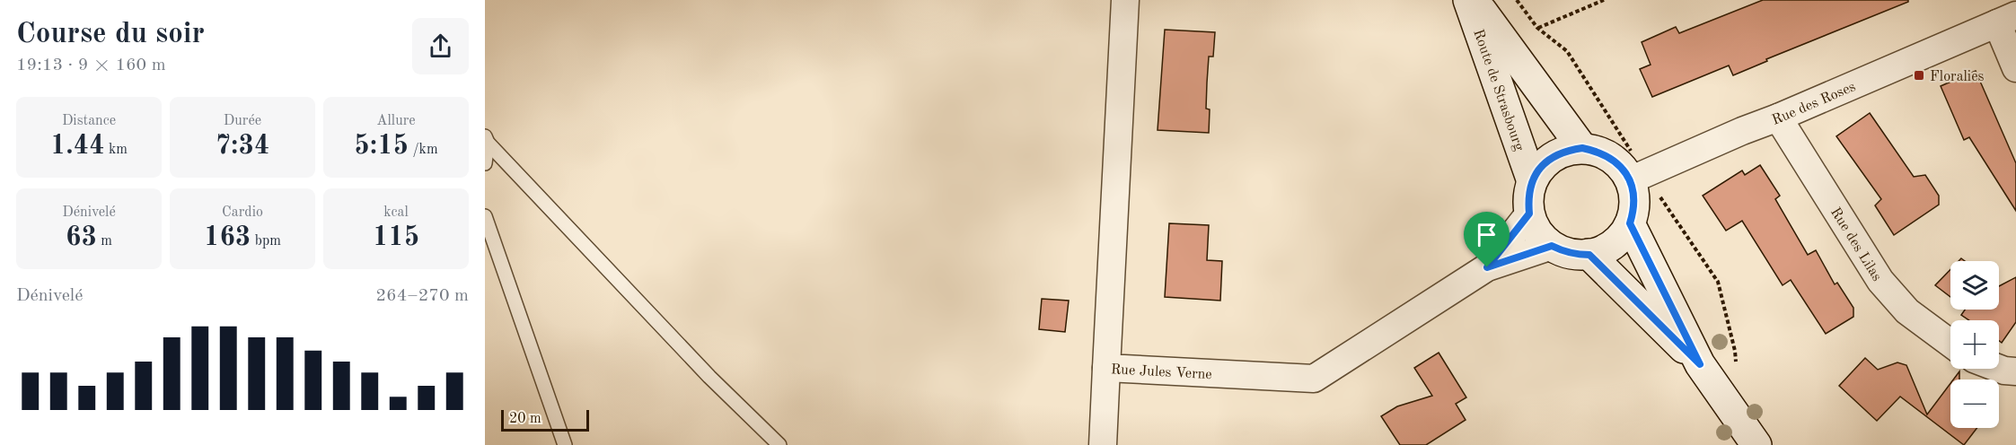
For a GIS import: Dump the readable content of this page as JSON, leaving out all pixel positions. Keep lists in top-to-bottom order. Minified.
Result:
{"streets":{"main road":["Route de Strasbourg"],"street":["Rue des Roses","Rue des Lilas","Rue Jules Verne"]},"crossings":[["Route de Strasbourg","Rue des Roses"],["Route de Strasbourg","Rue Jules Verne"],["Rue des Roses","Rue des Lilas"],["Rue des Roses","Rue Jules Verne"]],"places":{"transit":["Floralies"]},"scale_bar":"20 m","page":{"heading":["Course du soir","19:13 · 9 × 160 m"],"stats":[["Distance","1.44 km"],["Durée","7:34"],["Allure","5:15 /km"],["Dénivelé","63 m"],["Cardio","163 bpm"],["kcal","115"]],"map_buttons":["+","−"],"chart":["Dénivelé","264–270 m"],"scale":"20 m"}}
